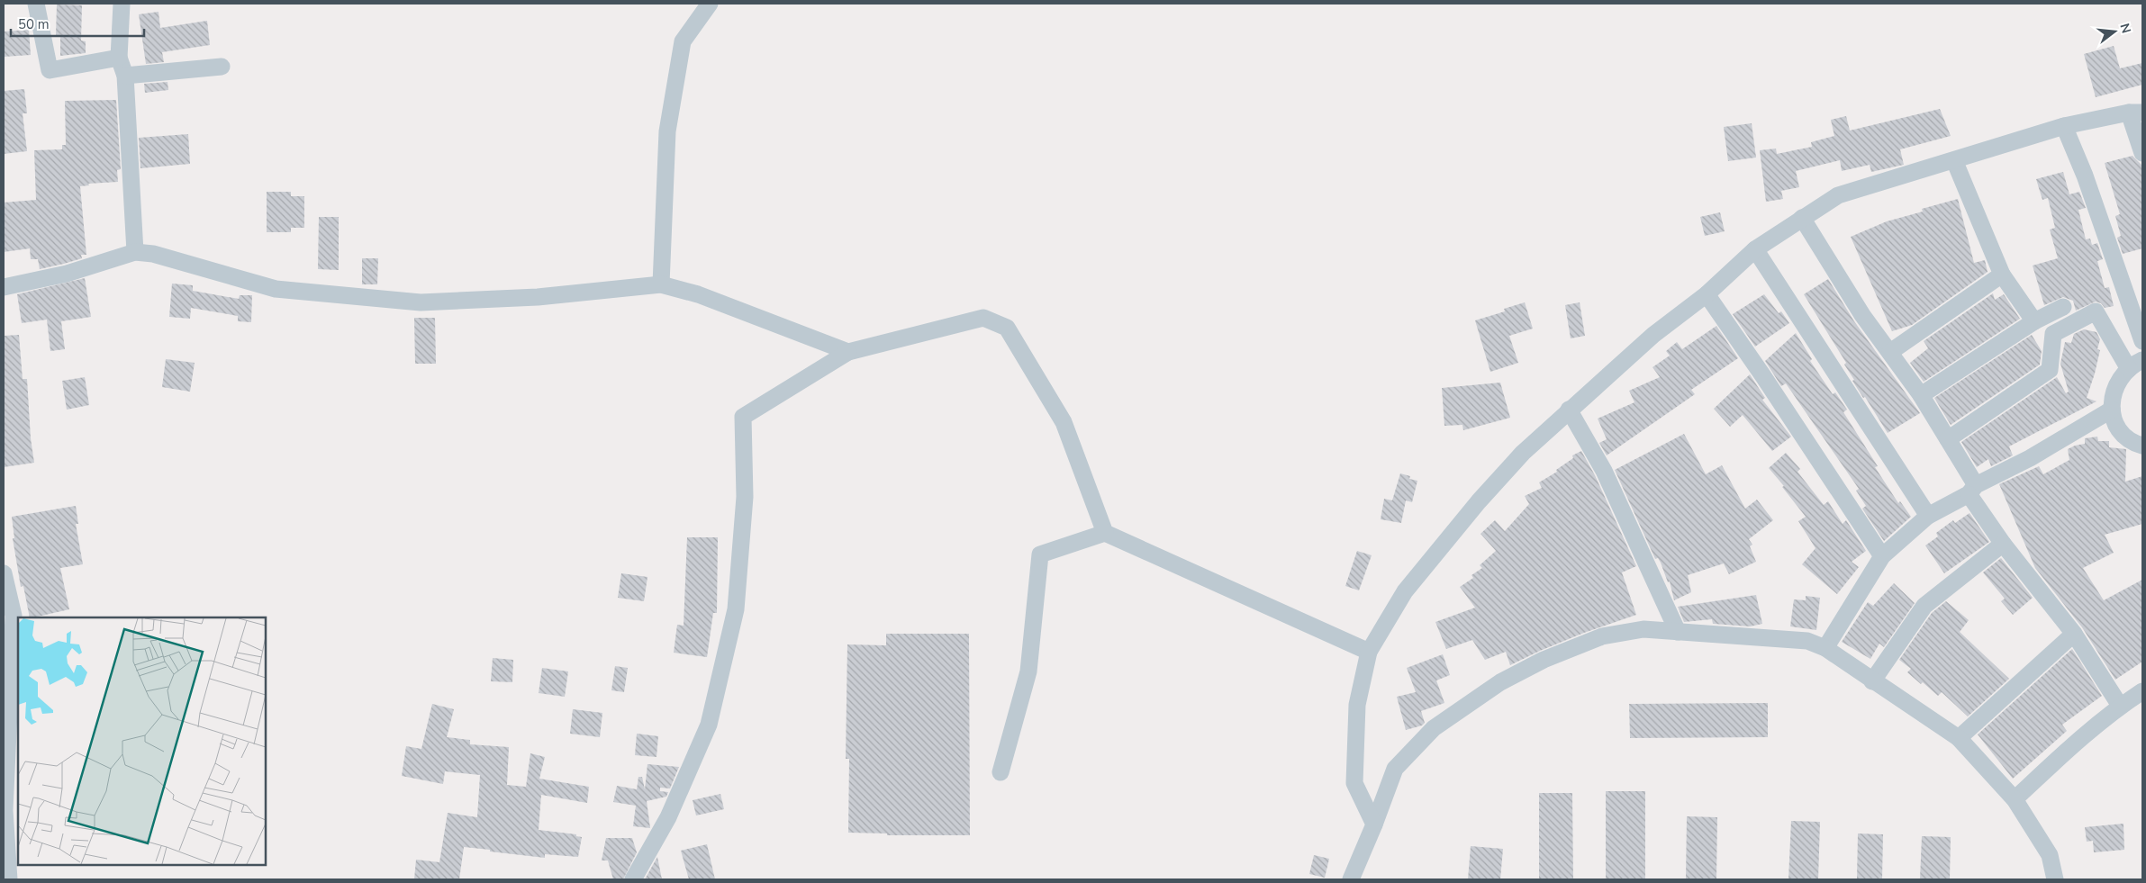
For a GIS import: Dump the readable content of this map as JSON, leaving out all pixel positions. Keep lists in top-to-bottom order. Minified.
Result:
{"scale_bar":"50 m","north":"right"}
